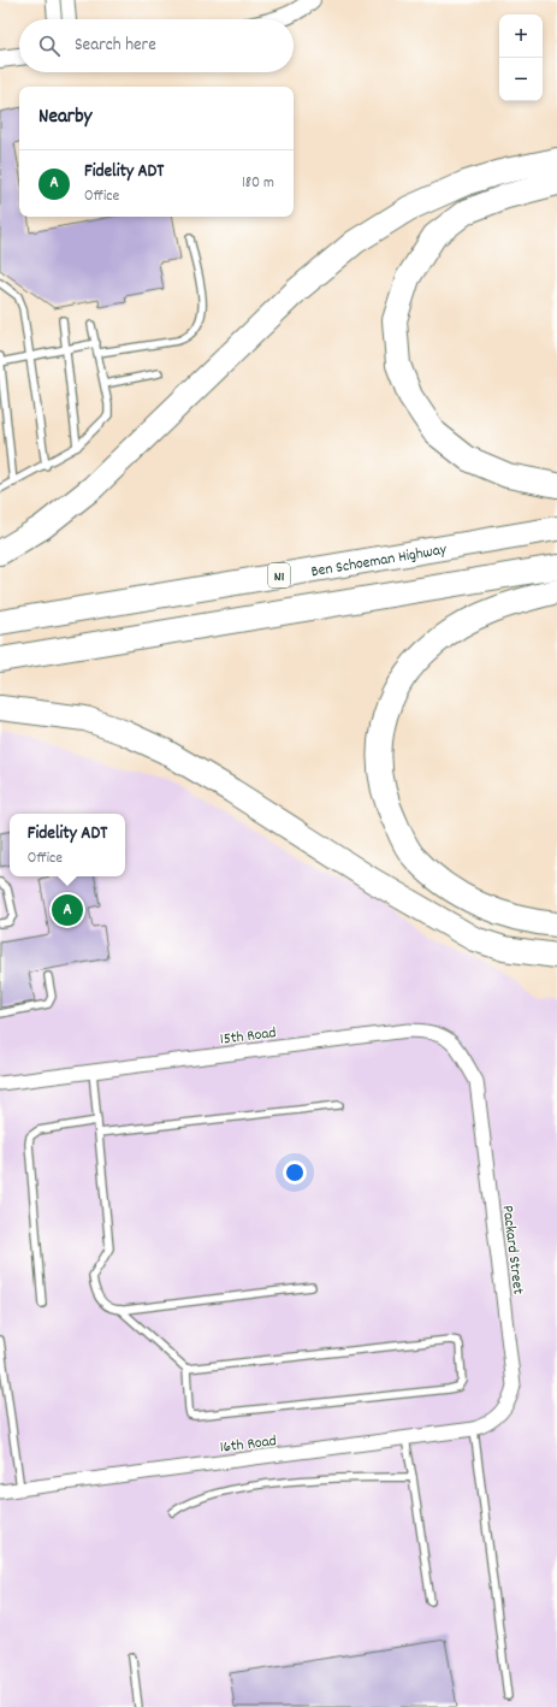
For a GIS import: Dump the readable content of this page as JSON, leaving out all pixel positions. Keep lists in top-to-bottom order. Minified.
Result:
{"streets":{"highway":["Ben Schoeman Highway","N1"],"street":["15th Road","Packard Street","16th Road"]},"crossings":[["15th Road","Packard Street"],["Packard Street","16th Road"]],"page":{"map_buttons":["+","−"],"search":"Search here","heading":"Nearby","list":[{"mark":"A","name":"Fidelity ADT","note":"Office","value":"180 m"}],"popup":["Fidelity ADT","Office"],"pins":"A"}}
